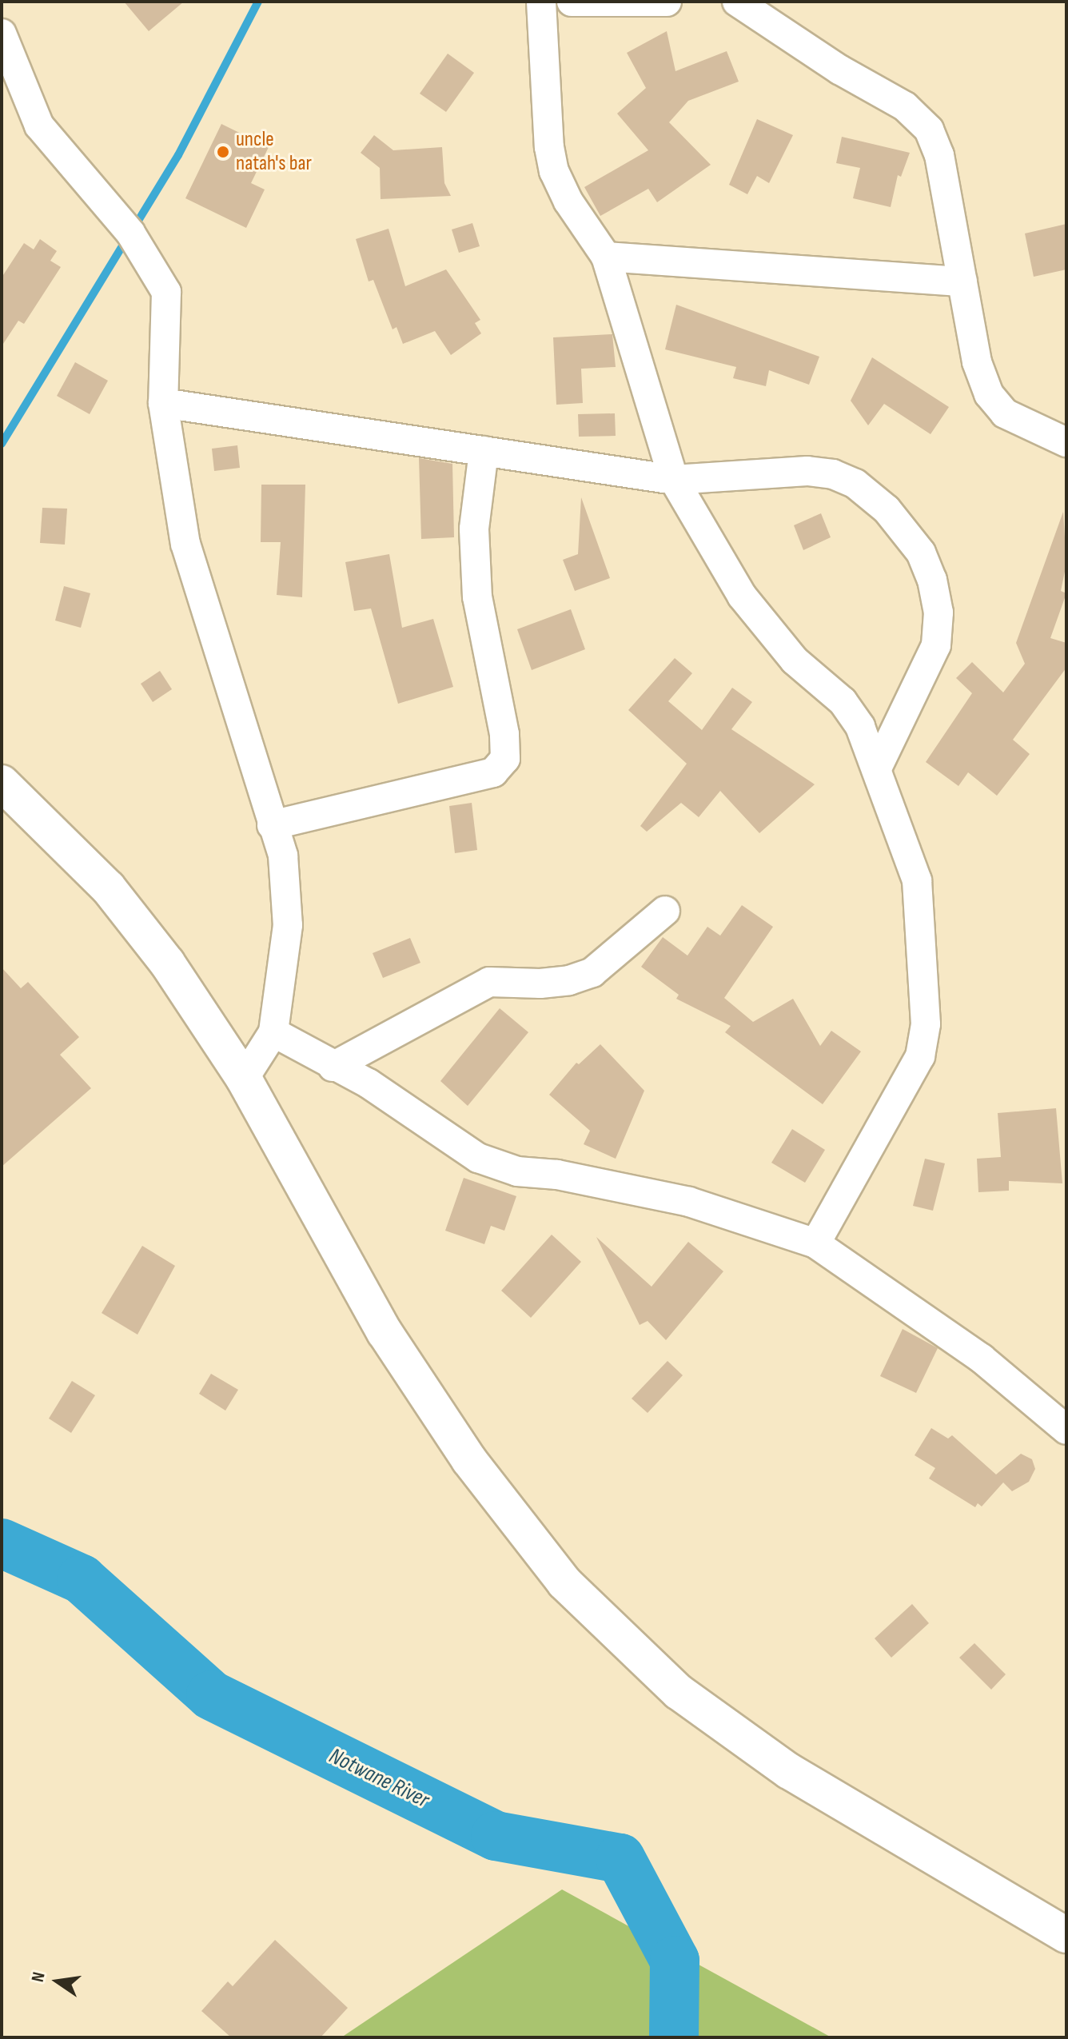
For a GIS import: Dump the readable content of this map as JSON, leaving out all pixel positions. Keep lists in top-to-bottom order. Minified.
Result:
{"water":["Notwane River"],"places":["uncle natah's bar"],"north":"left"}
